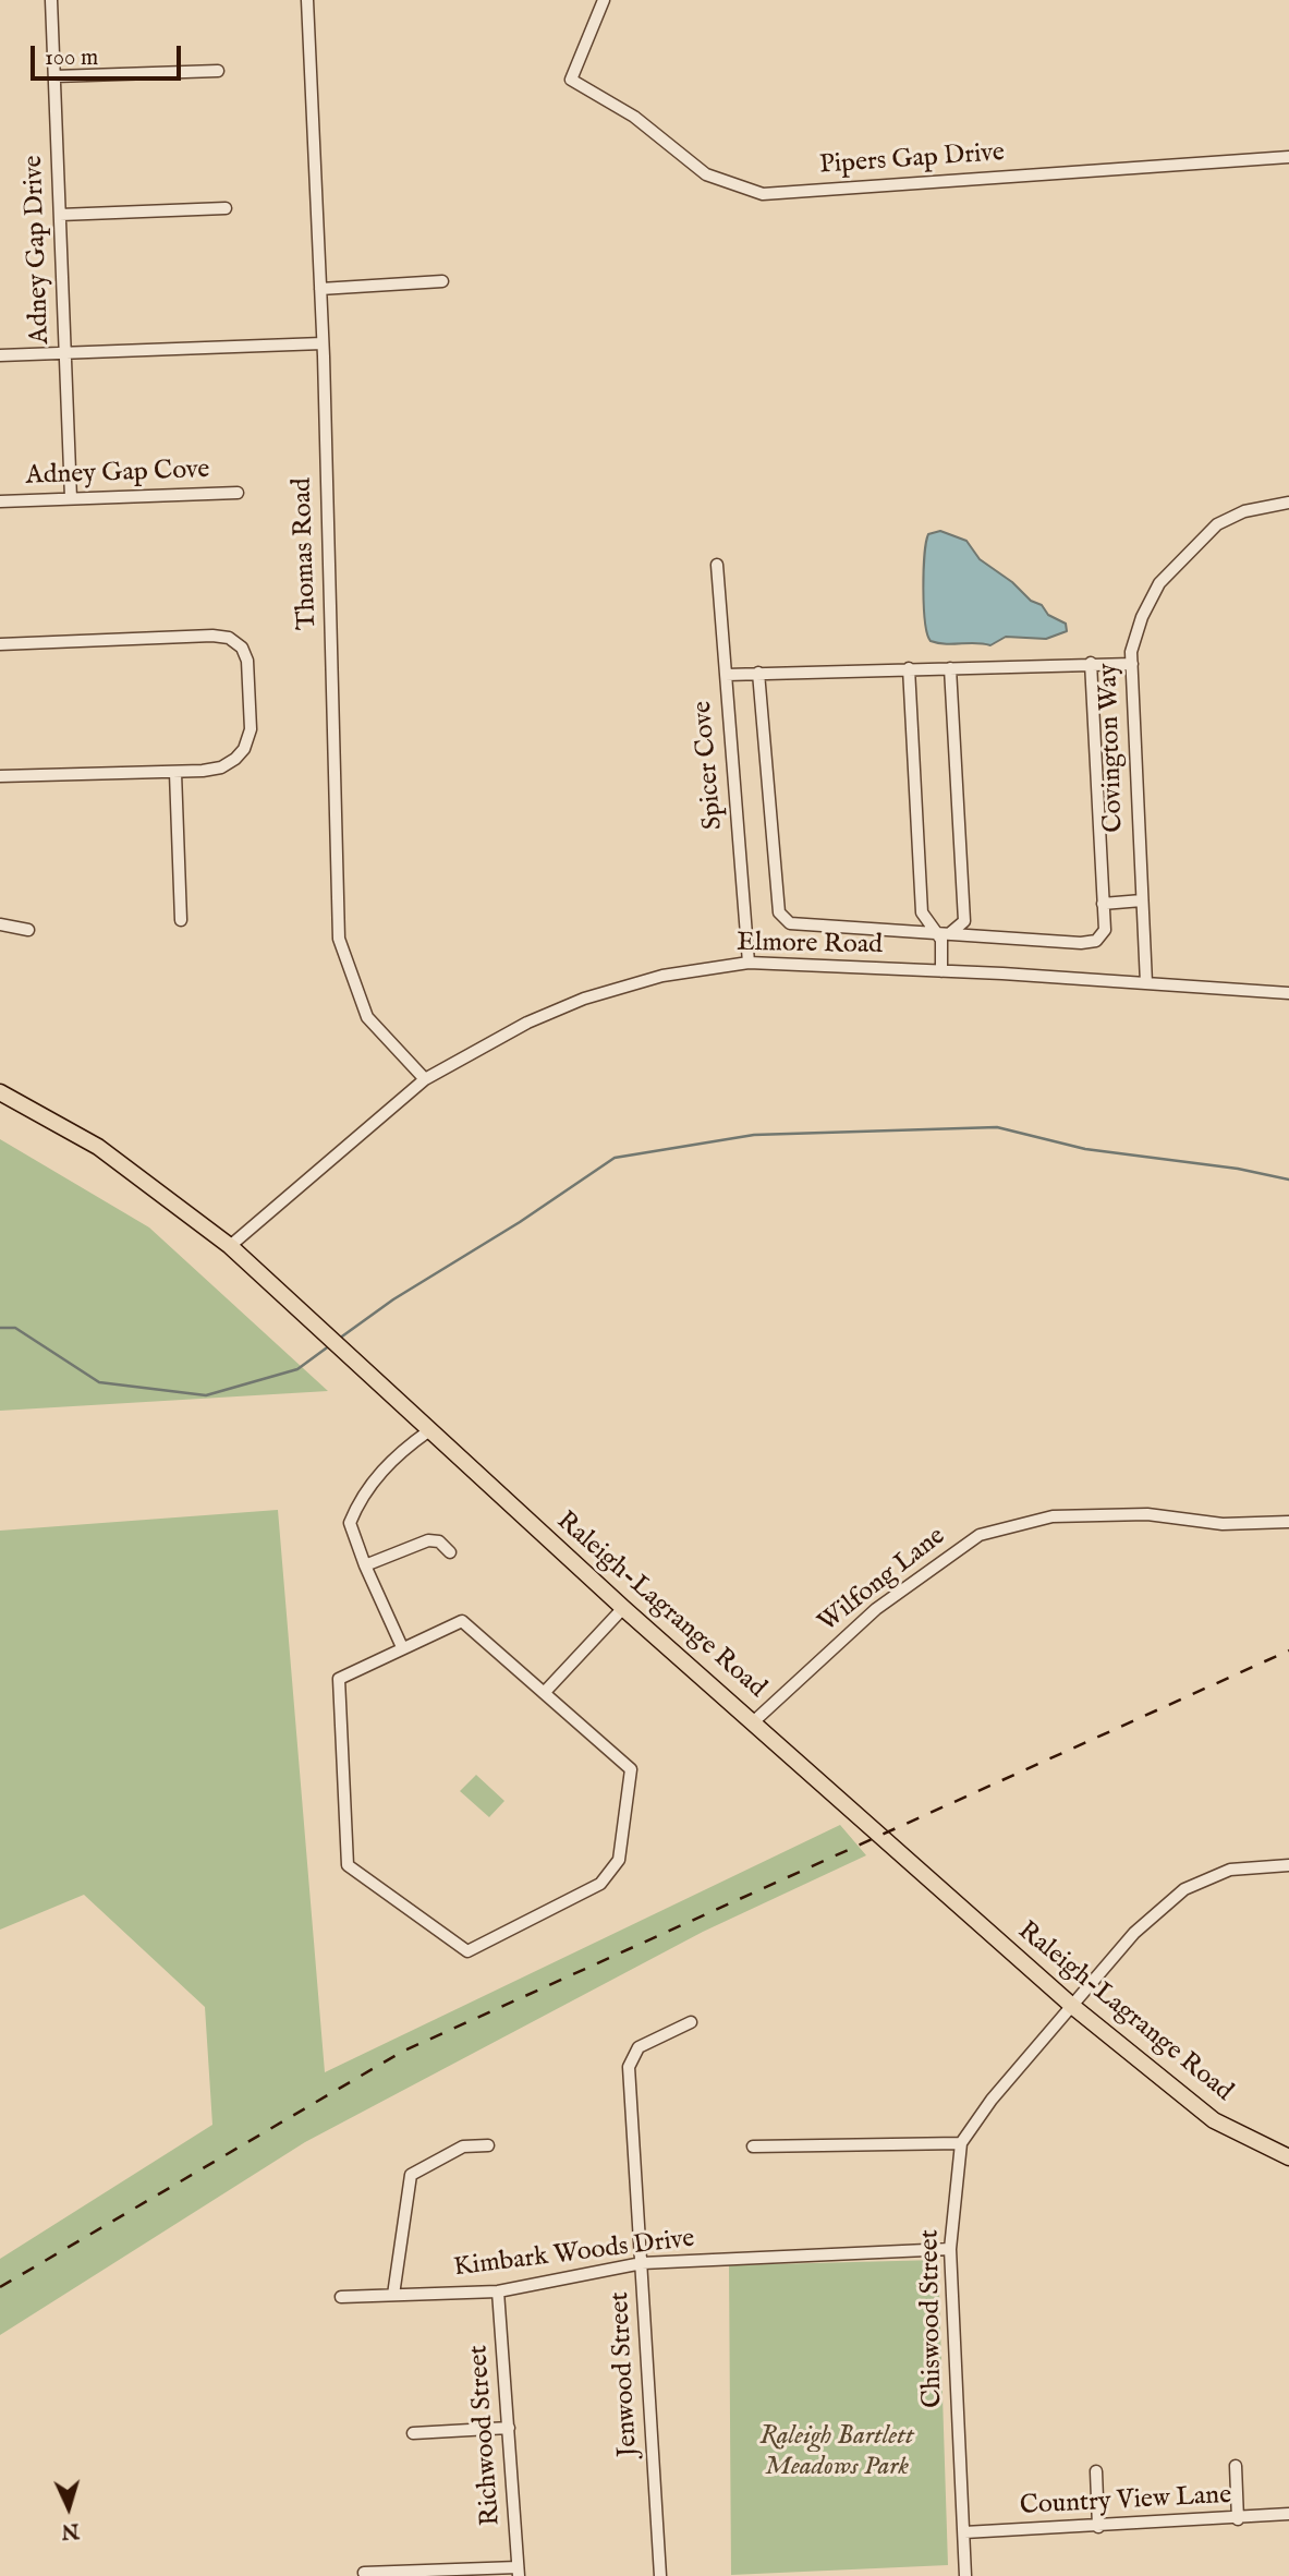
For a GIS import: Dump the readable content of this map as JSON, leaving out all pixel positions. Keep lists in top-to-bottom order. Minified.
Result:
{"streets":{"main road":["Raleigh-Lagrange Road"],"street":["Pipers Gap Drive","Adney Gap Drive","Adney Gap Cove","Thomas Road","Covington Way","Spicer Cove","Elmore Road","Wilfong Lane","Kimbark Woods Drive","Chiswood Street","Jenwood Street","Richwood Street","Country View Lane"]},"crossings":[["Adney Gap Drive","Adney Gap Cove"],["Thomas Road","Elmore Road"],["Covington Way","Elmore Road"],["Spicer Cove","Elmore Road"],["Elmore Road","Raleigh-Lagrange Road"],["Wilfong Lane","Raleigh-Lagrange Road"],["Raleigh-Lagrange Road","Chiswood Street"],["Kimbark Woods Drive","Chiswood Street"],["Kimbark Woods Drive","Jenwood Street"],["Kimbark Woods Drive","Richwood Street"],["Chiswood Street","Country View Lane"]],"parks":["Raleigh Bartlett Meadows Park"],"scale_bar":"100 m","north":"bottom"}
